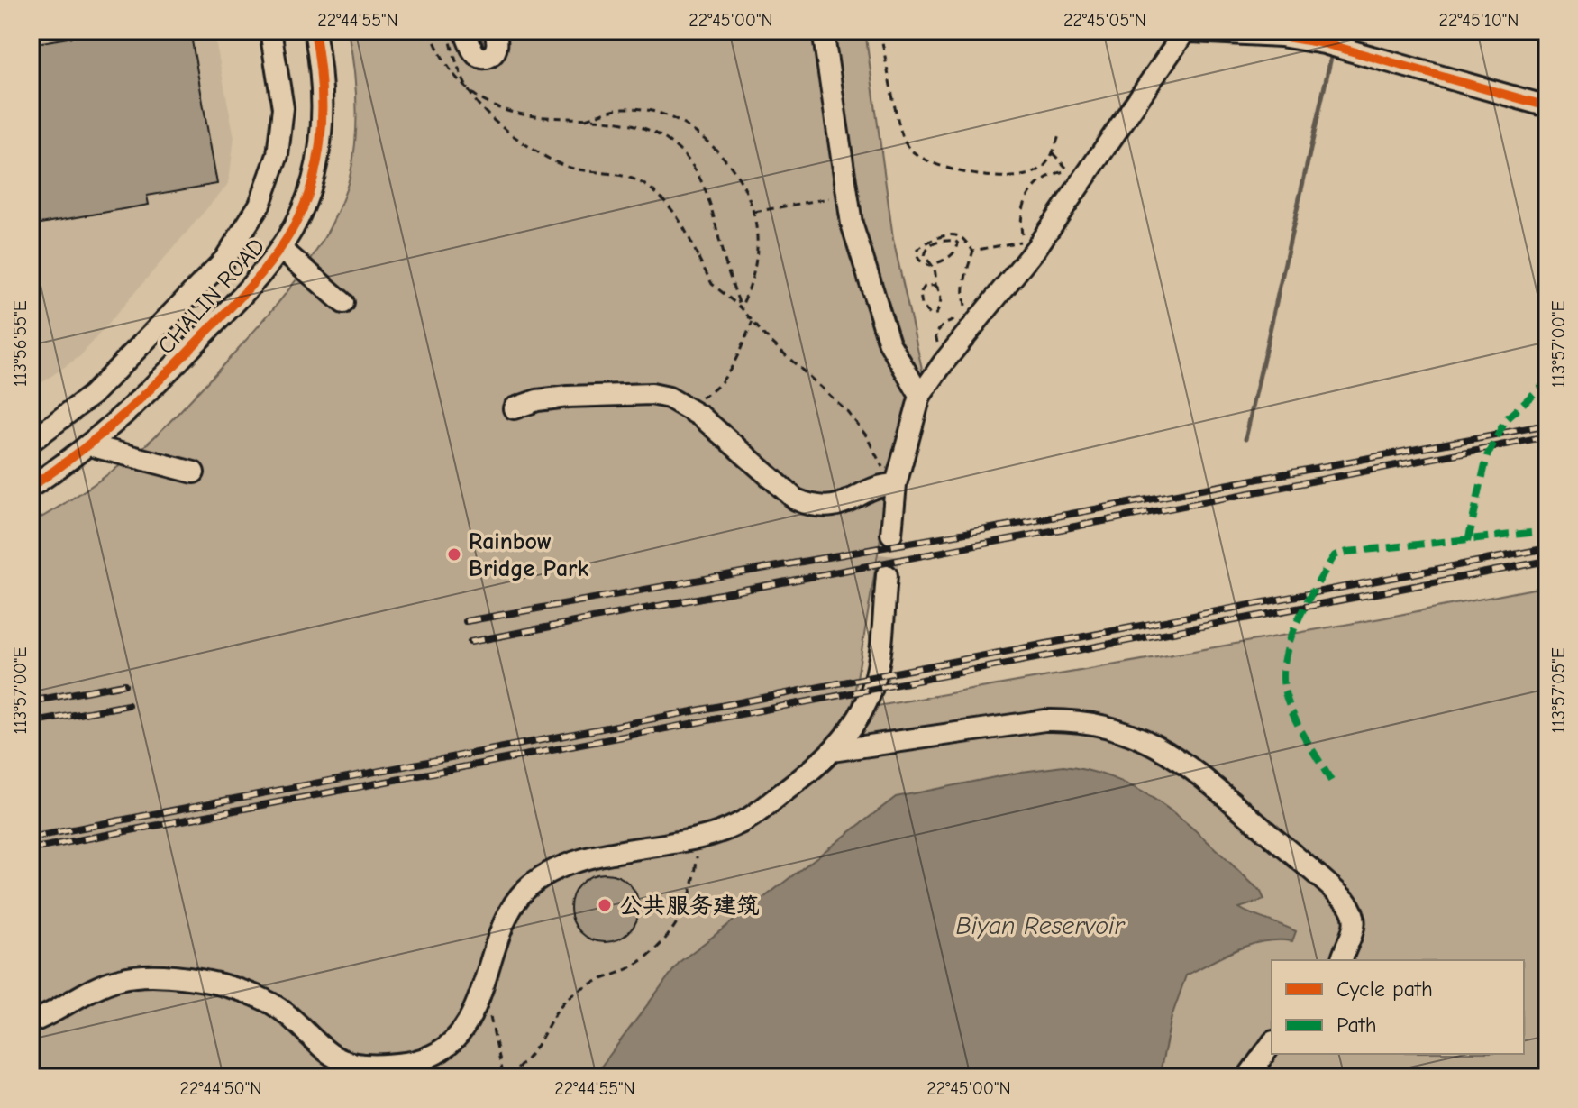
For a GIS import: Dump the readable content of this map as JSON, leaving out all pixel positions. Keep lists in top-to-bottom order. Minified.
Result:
{"streets":{"street":["CHALIN ROAD"]},"water":["Biyan Reservoir"],"places":["Rainbow Bridge Park","公共服务建筑"],"legend":["Cycle path","Path"],"coordinates":["22°44'55\"N","22°45'00\"N","22°45'05\"N","22°45'10\"N","113°56'55\"E","113°57'00\"E","113°57'05\"E","22°44'50\"N"]}
